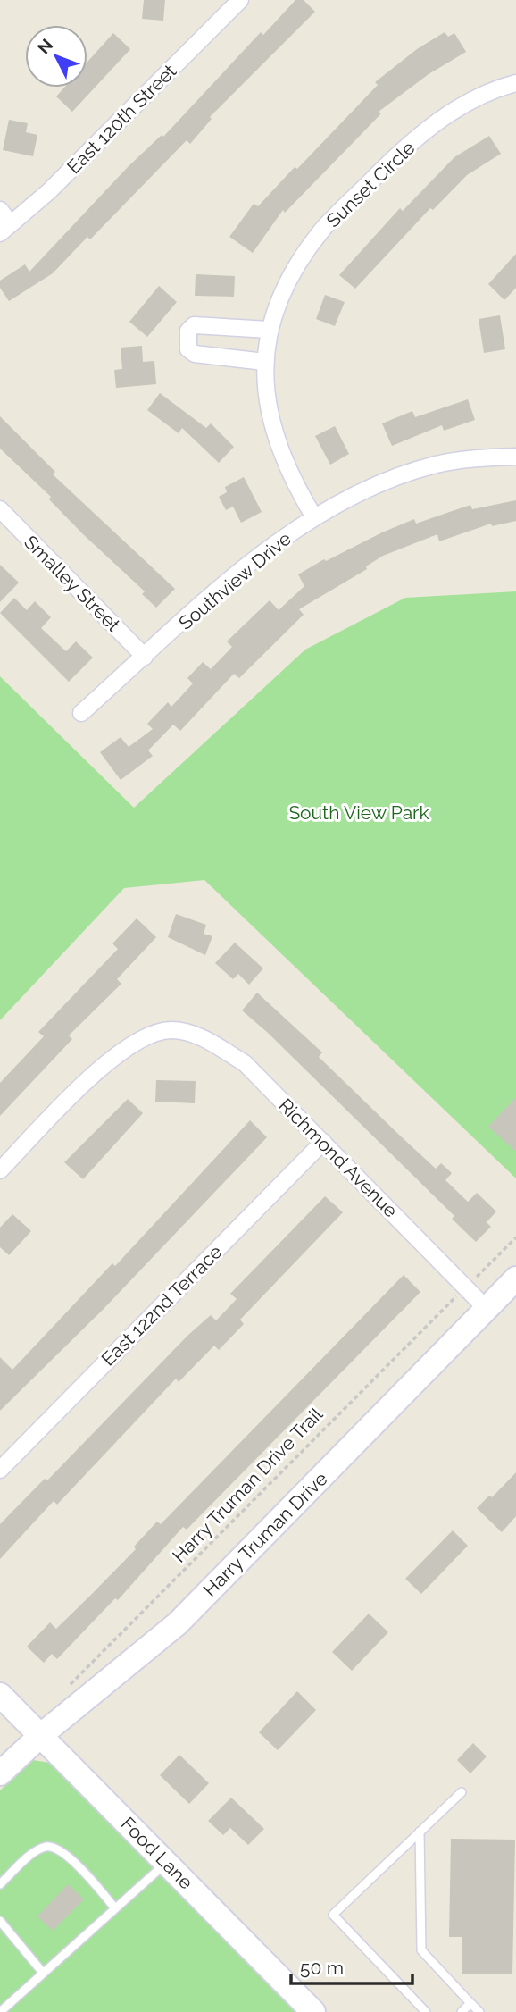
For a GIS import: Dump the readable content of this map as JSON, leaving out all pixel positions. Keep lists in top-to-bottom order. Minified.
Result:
{"streets":{"main road":["Harry Truman Drive","Food Lane"],"street":["East 120th Street","Sunset Circle","Southview Drive","Smalley Street","Richmond Avenue","East 122nd Terrace"],"path":["Harry Truman Drive Trail"]},"crossings":[["Sunset Circle","Southview Drive"],["Southview Drive","Smalley Street"],["Richmond Avenue","East 122nd Terrace"],["Richmond Avenue","Harry Truman Drive Trail"],["Richmond Avenue","Harry Truman Drive"],["Harry Truman Drive","Food Lane"]],"parks":["South View Park"],"scale_bar":"50 m","north":"top left"}
